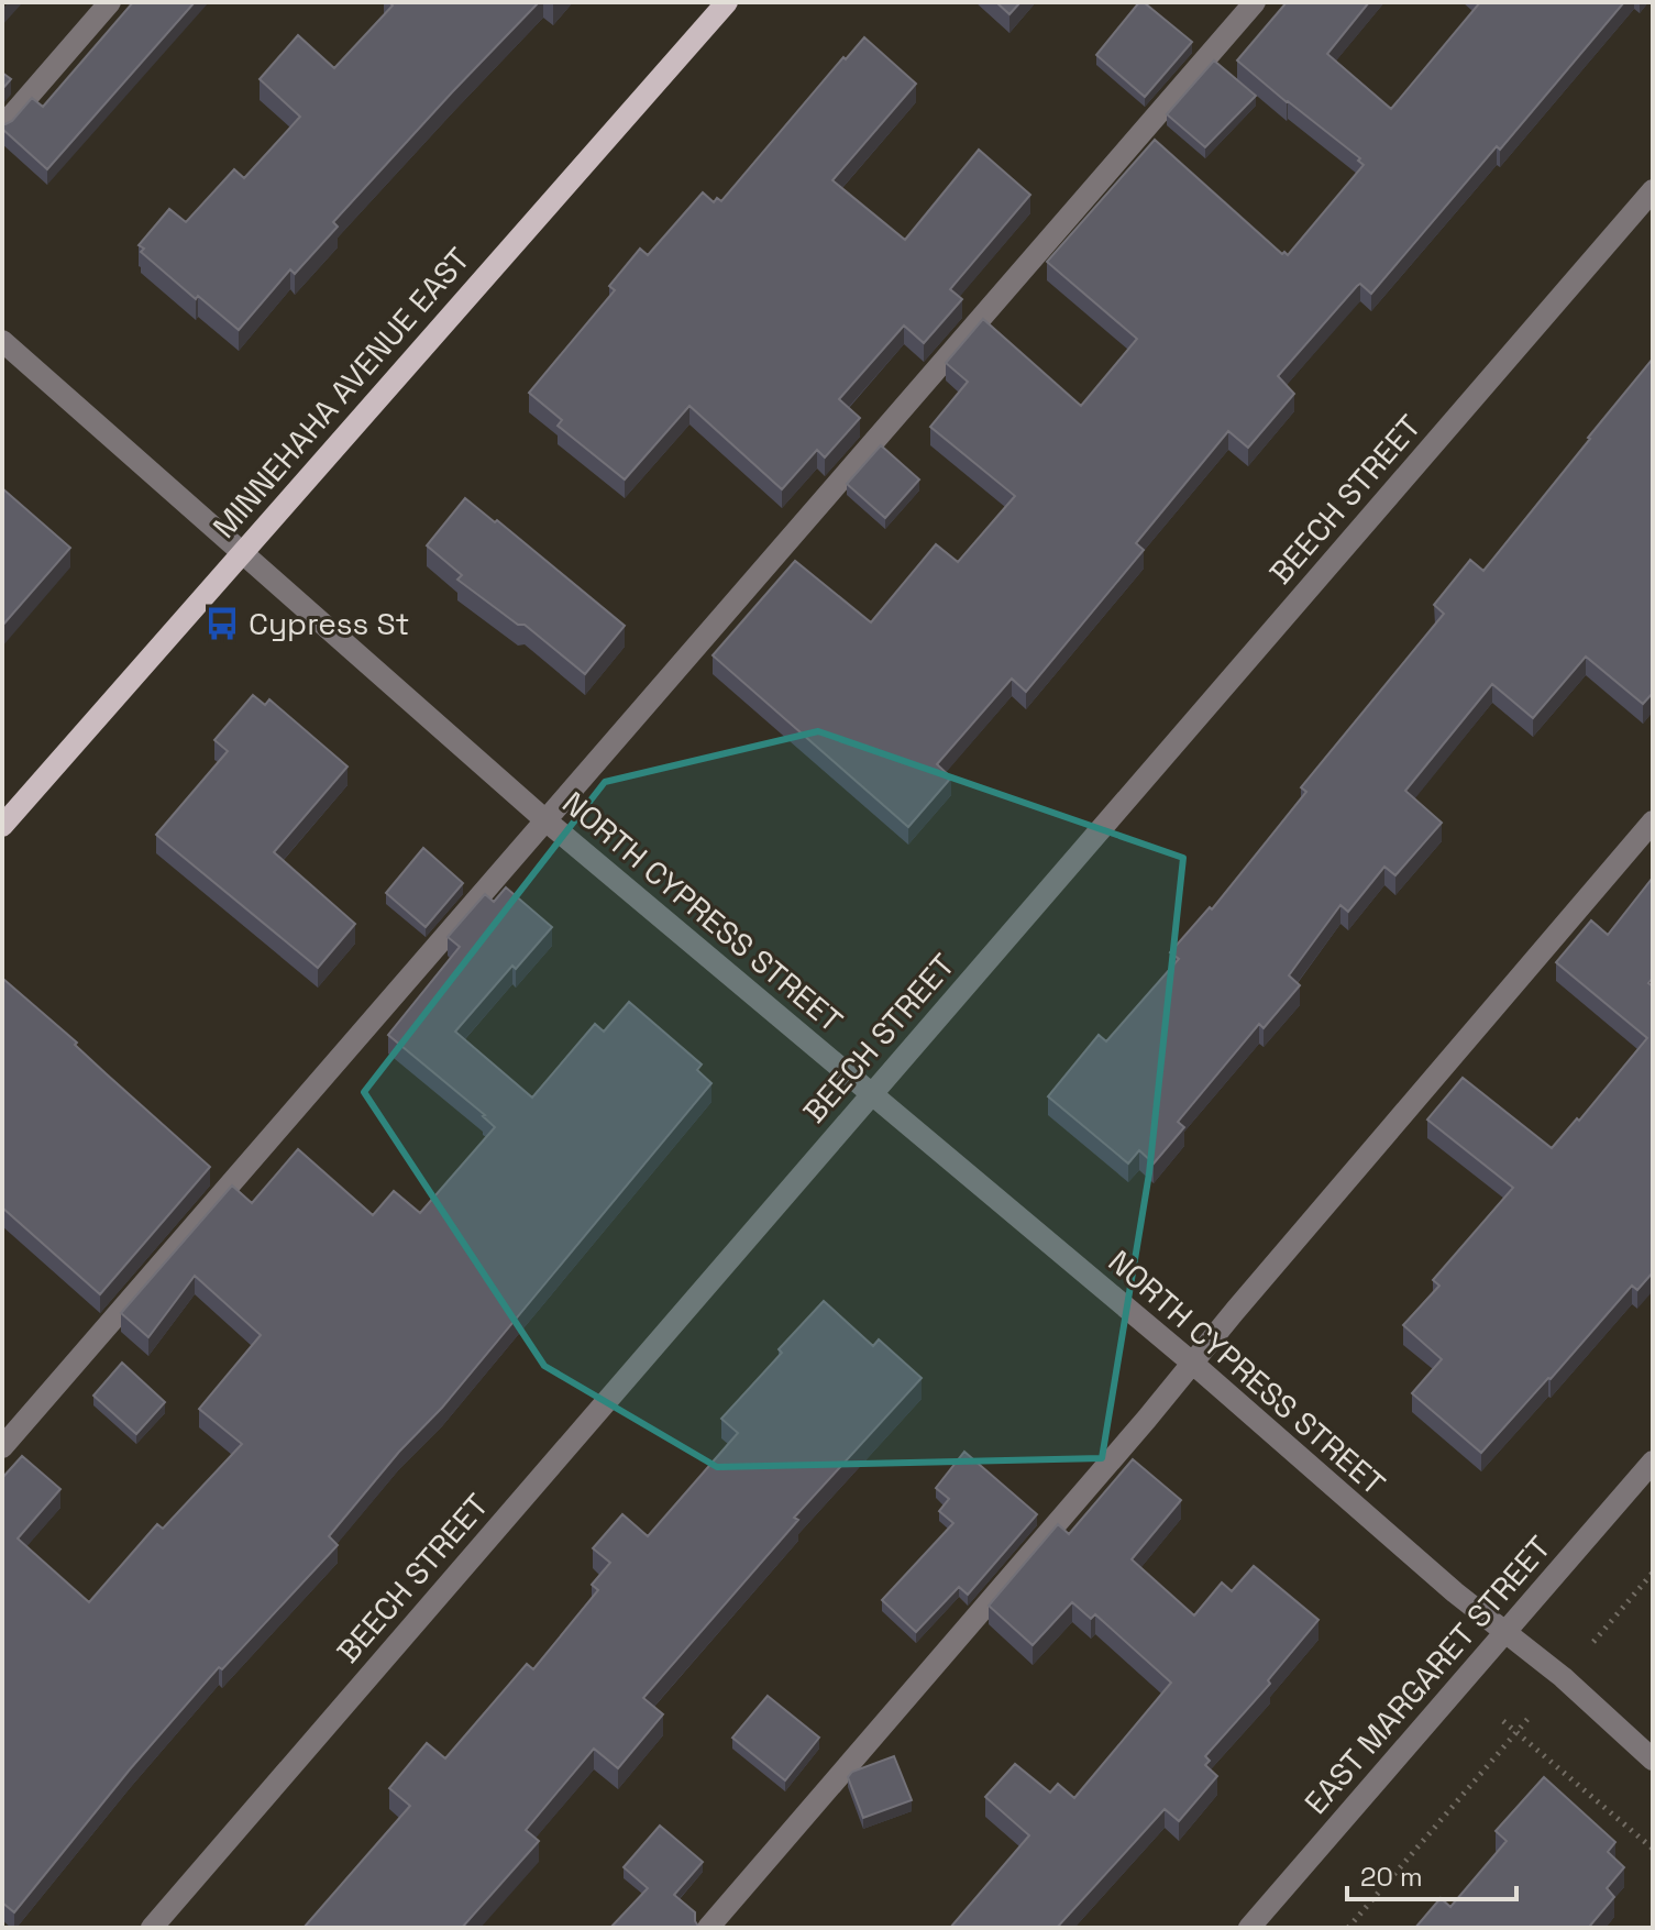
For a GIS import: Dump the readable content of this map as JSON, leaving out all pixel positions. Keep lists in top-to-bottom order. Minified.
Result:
{"streets":{"main road":["MINNEHAHA AVENUE EAST"],"street":["BEECH STREET","NORTH CYPRESS STREET","EAST MARGARET STREET"]},"crossings":[["MINNEHAHA AVENUE EAST","NORTH CYPRESS STREET"],["BEECH STREET","NORTH CYPRESS STREET"],["NORTH CYPRESS STREET","EAST MARGARET STREET"]],"places":{"bus stop":["Cypress St"]},"scale_bar":"20 m"}
